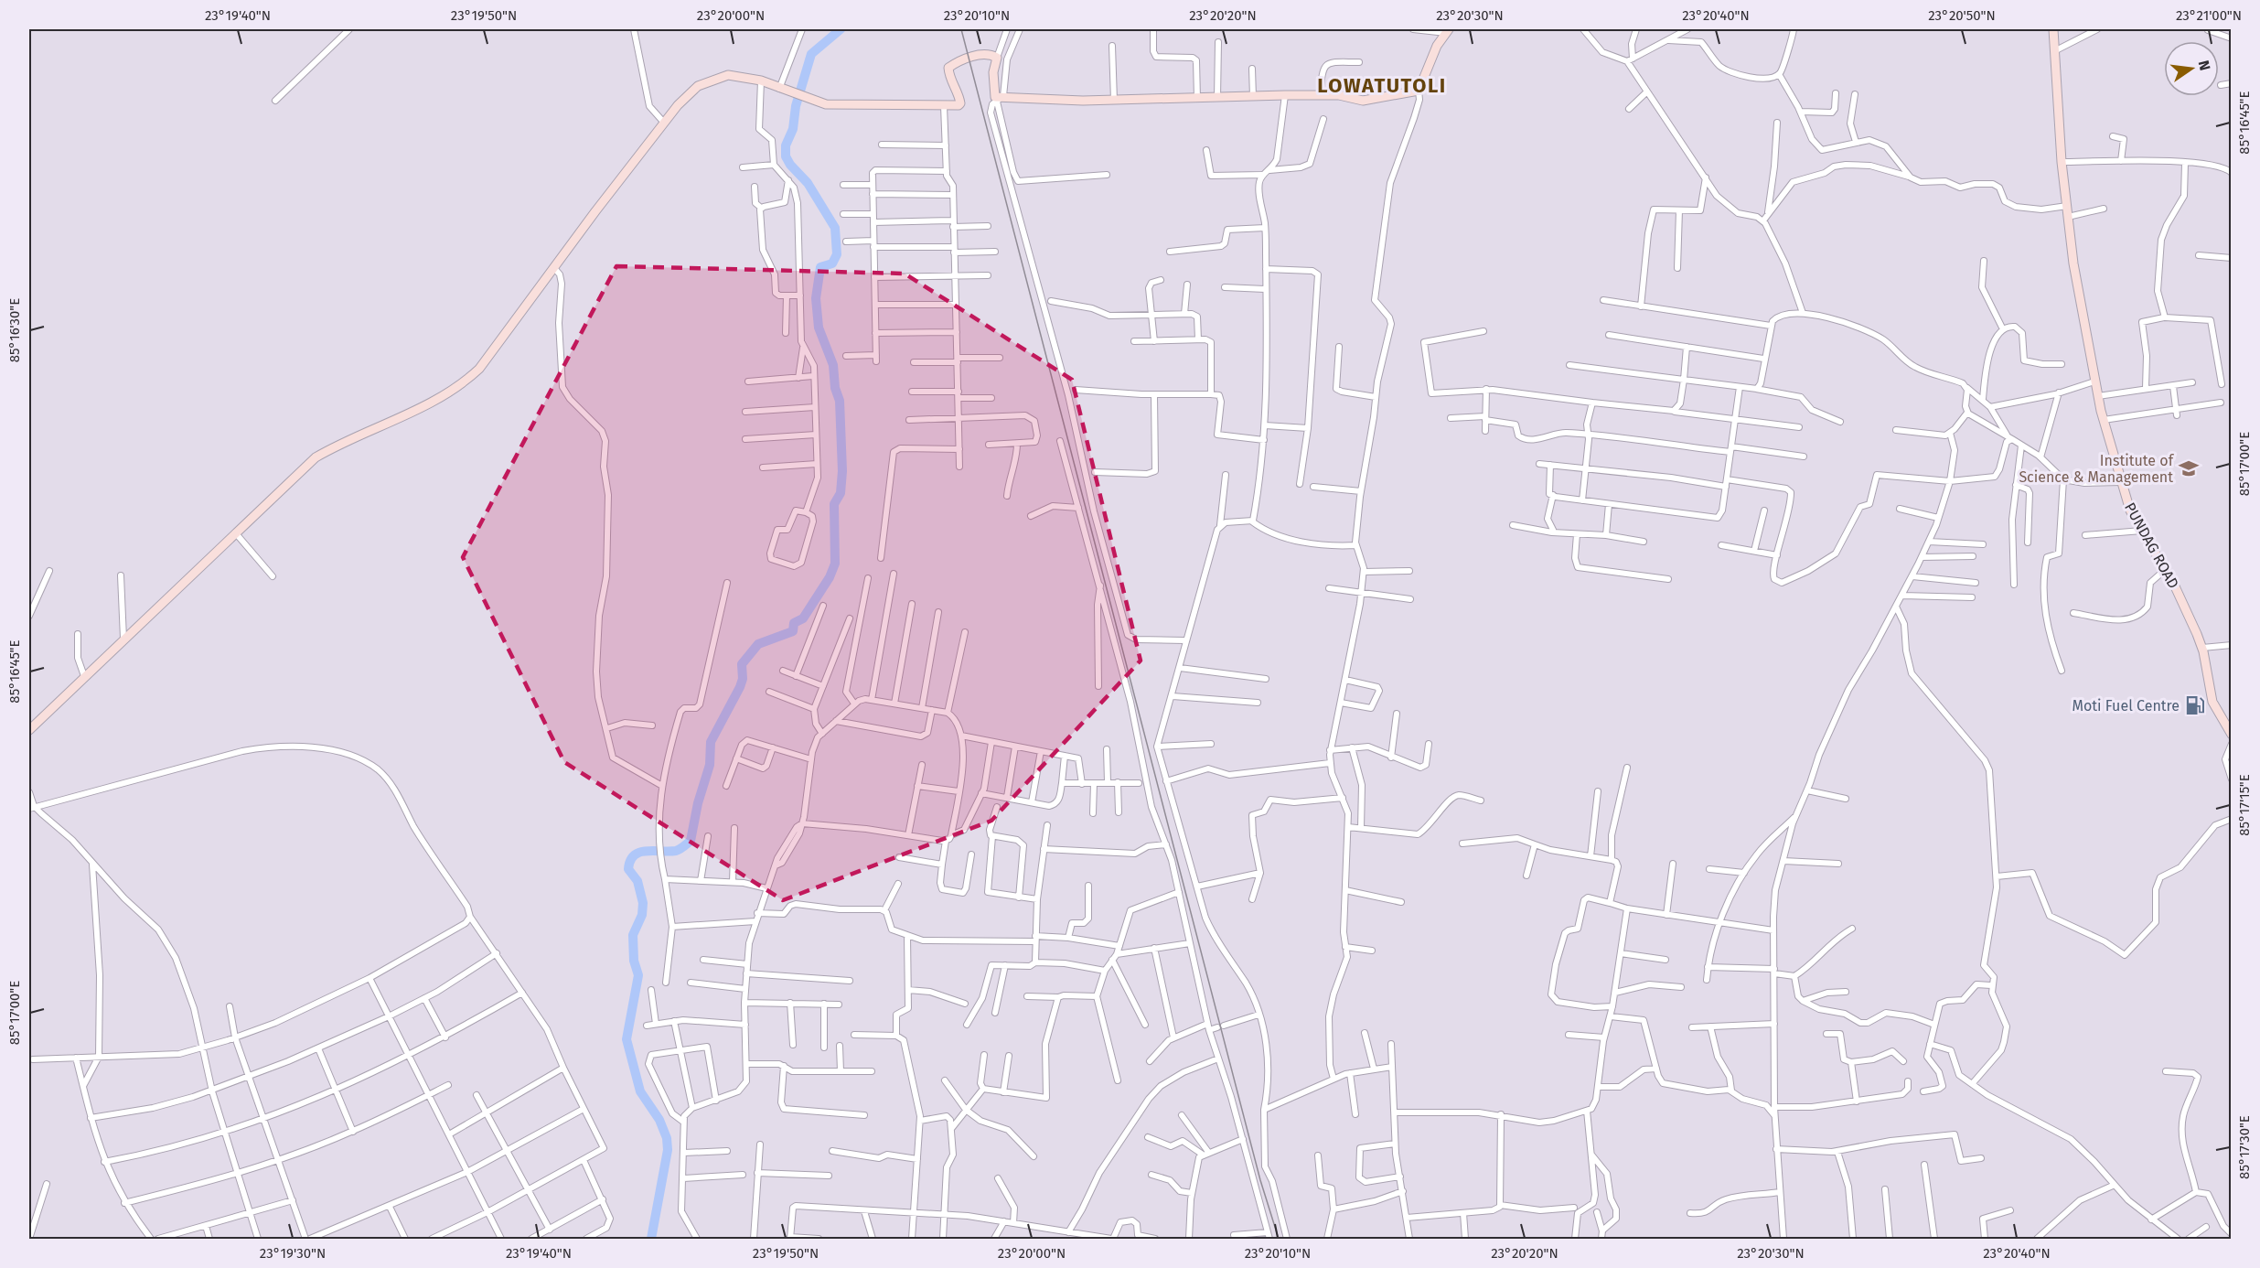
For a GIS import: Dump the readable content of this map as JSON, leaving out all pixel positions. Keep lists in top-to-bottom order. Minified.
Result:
{"streets":{"street":["PUNDAG ROAD"]},"districts":["LOWATUTOLI"],"places":{"school or university":["Institute of Science & Management"],"fuel station":["Moti Fuel Centre"]},"north":"right","coordinates":["23°19'40\"N","23°19'50\"N","23°20'00\"N","23°20'10\"N","23°20'20\"N","23°20'30\"N","23°20'40\"N","23°20'50\"N","23°21'00\"N","85°16'45\"E","85°16'30\"E","85°17'00\"E","85°17'15\"E","85°17'30\"E","23°19'30\"N"]}
